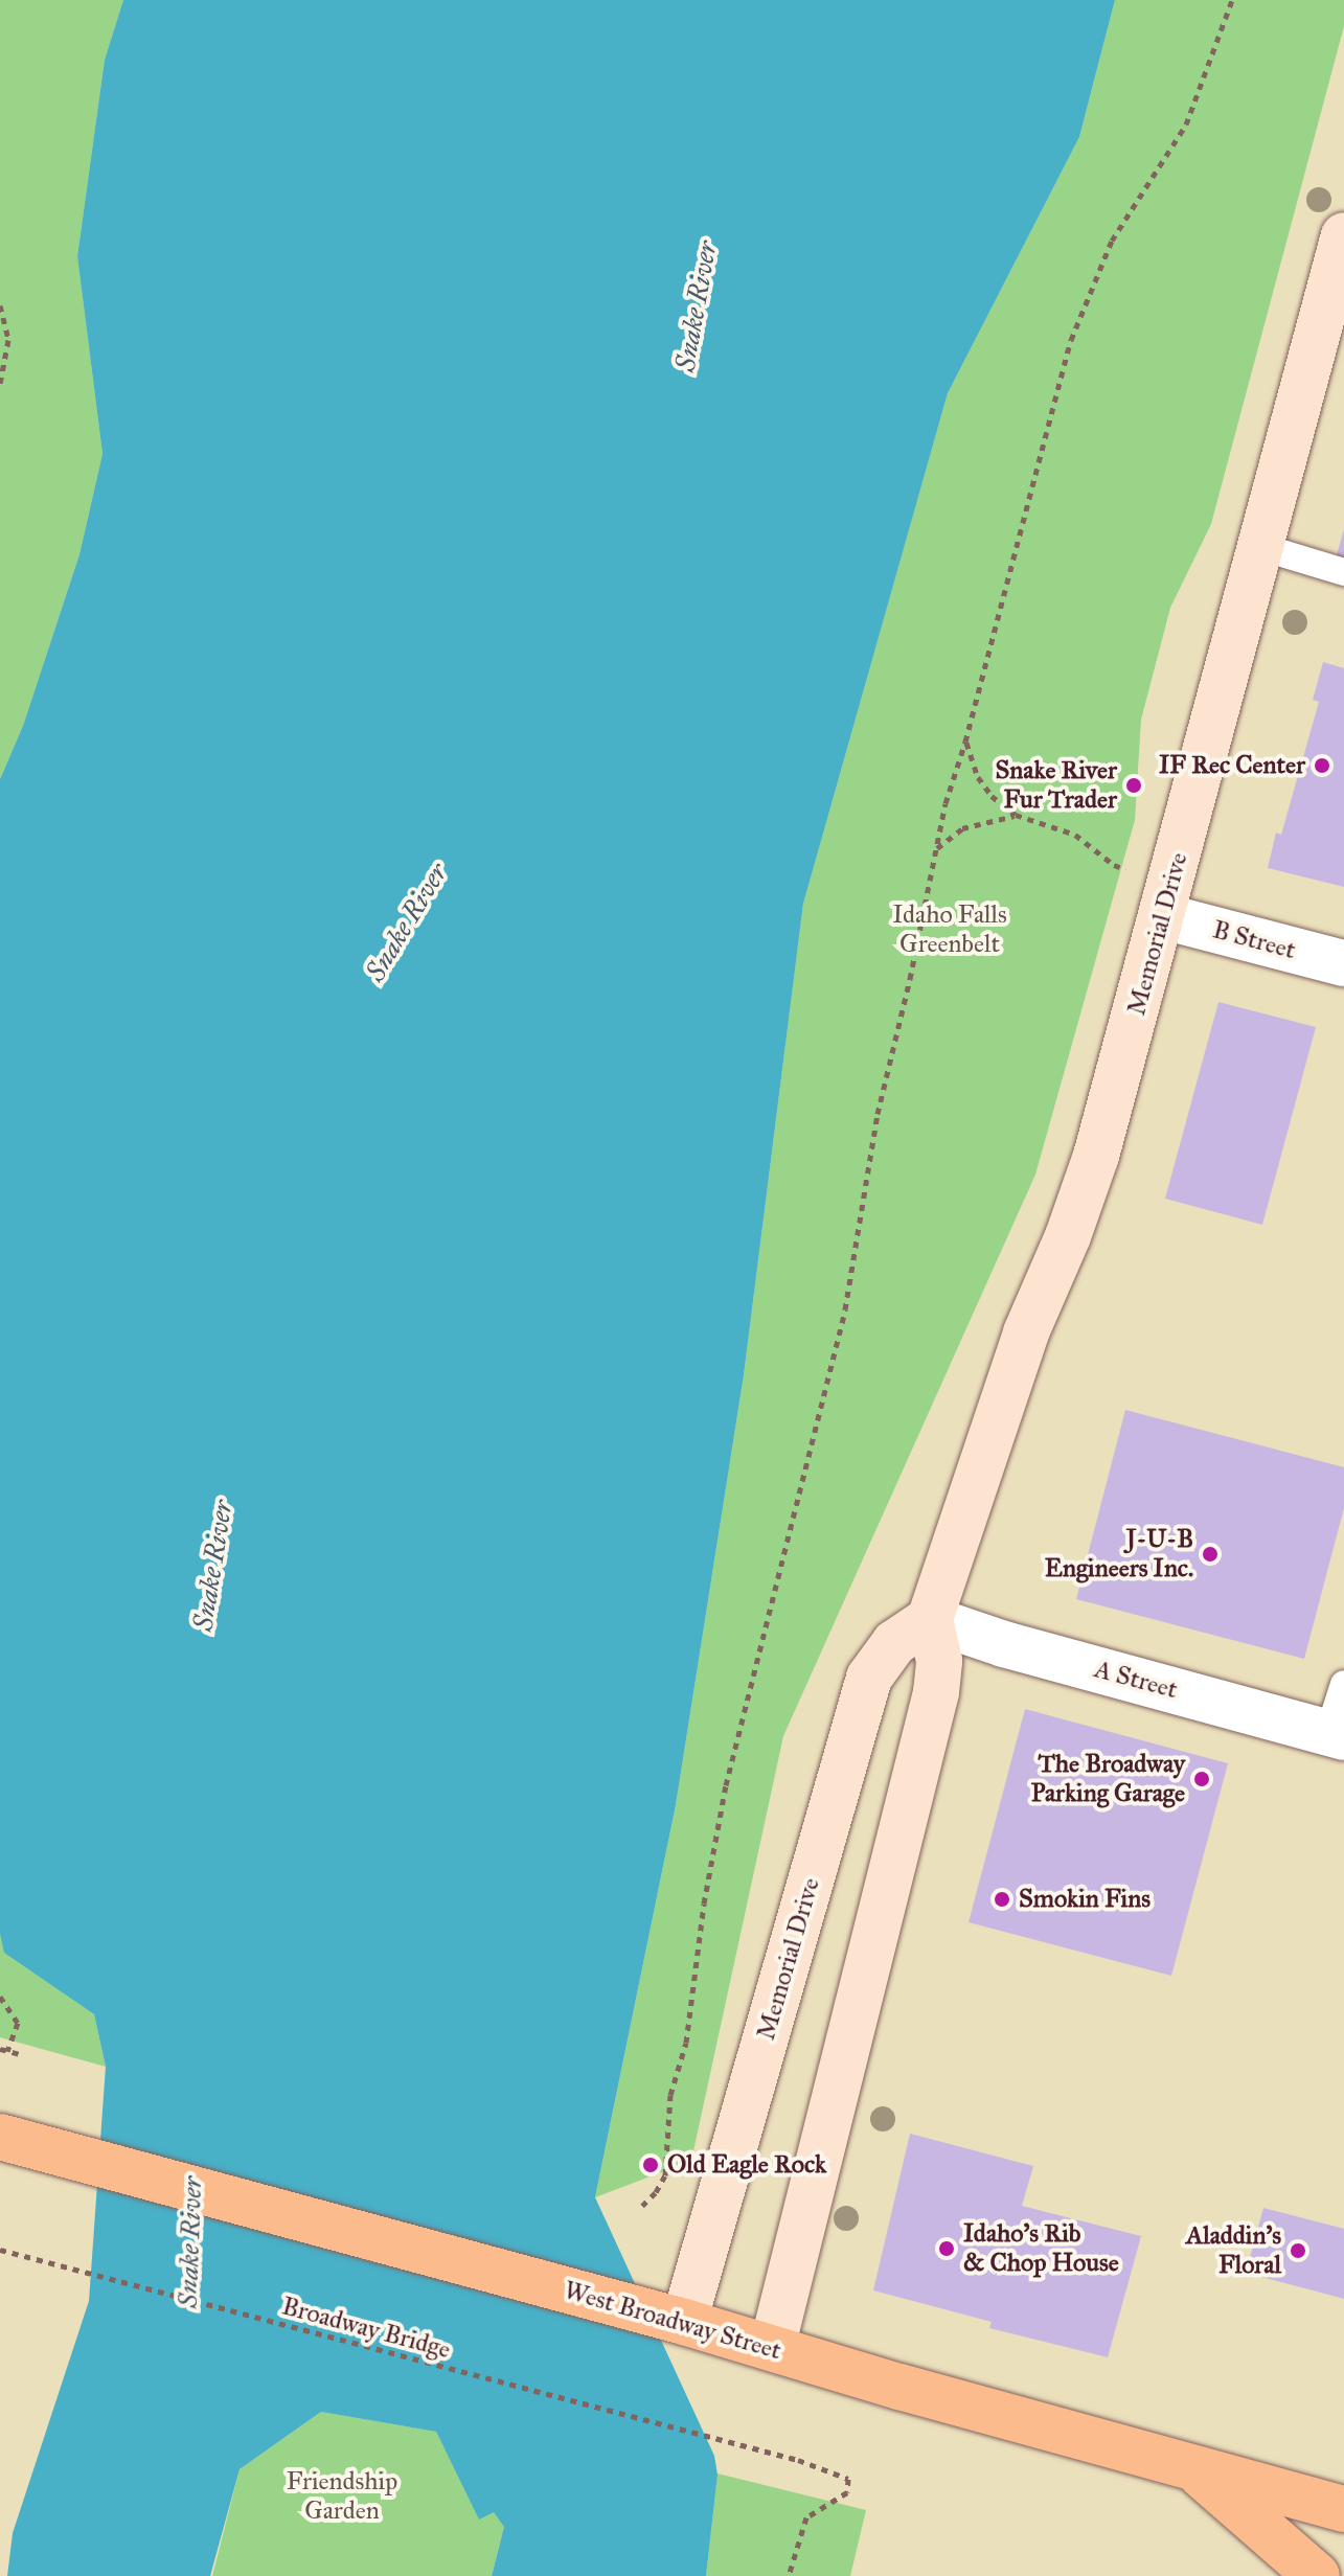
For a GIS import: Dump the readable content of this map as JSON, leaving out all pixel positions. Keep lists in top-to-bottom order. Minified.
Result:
{"streets":{"main road":["Memorial Drive","West Broadway Street"],"street":["B Street","A Street"],"path":["Broadway Bridge"]},"crossings":[["Memorial Drive","B Street"],["Memorial Drive","A Street"],["Memorial Drive","West Broadway Street"]],"water":["Snake River"],"parks":["Idaho Falls Greenbelt","Friendship Garden"],"places":["IF Rec Center","Snake River Fur Trader","J-U-B Engineers Inc.","The Broadway Parking Garage","Smokin Fins","Old Eagle Rock","Idaho's Rib & Chop House","Aladdin's Floral"]}
